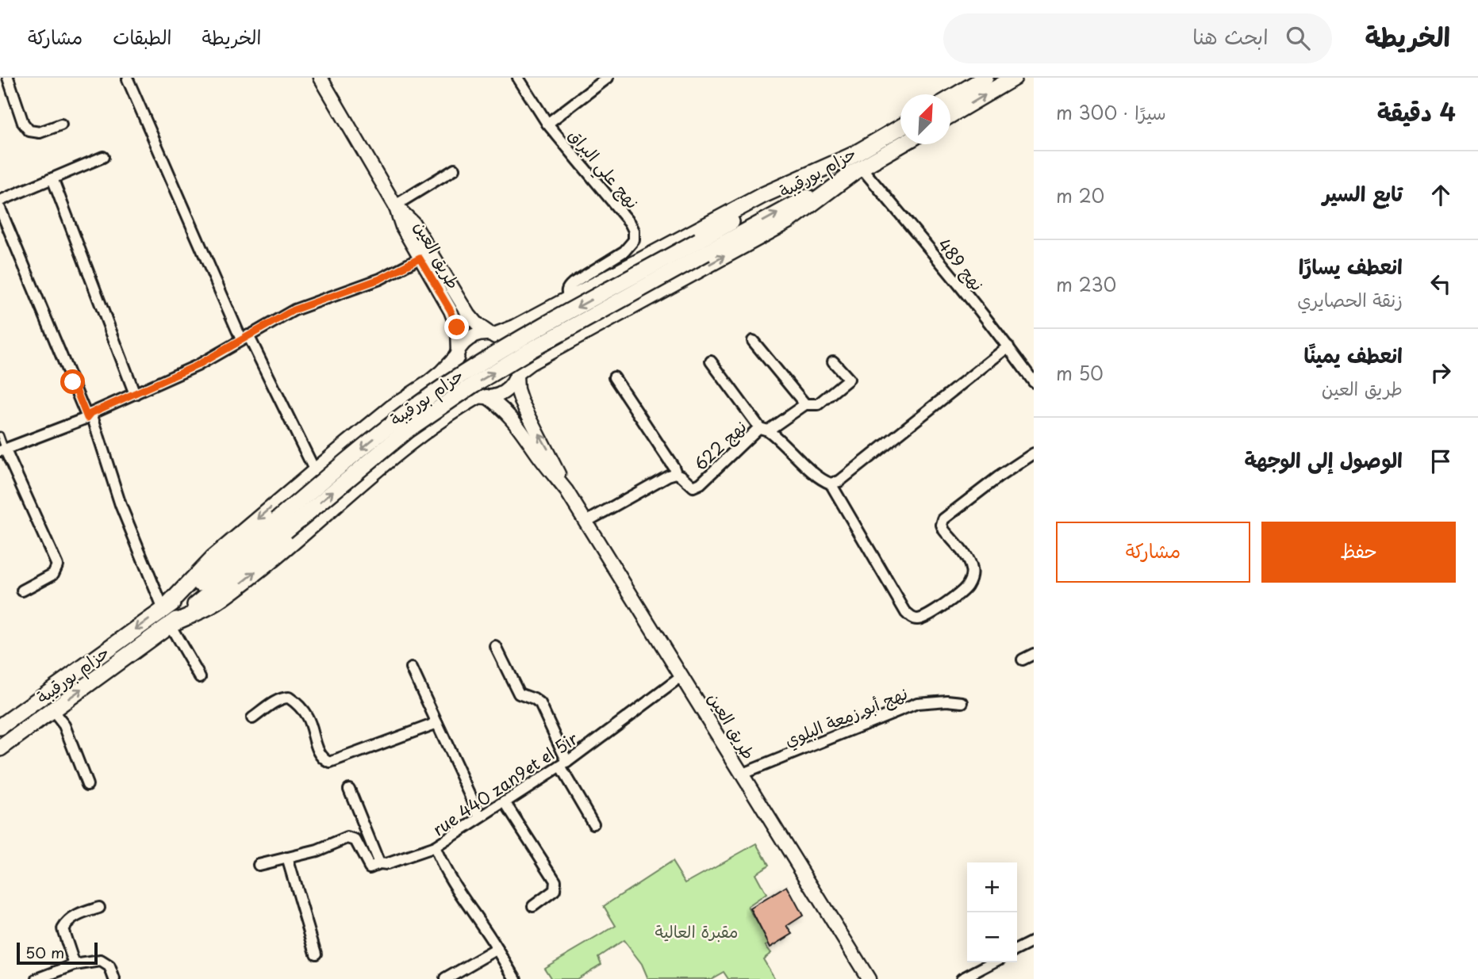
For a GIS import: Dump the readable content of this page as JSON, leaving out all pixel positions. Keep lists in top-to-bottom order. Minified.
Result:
{"streets":{"highway":["حزام بورقيبة"],"main road":["طريق العين"],"street":["نهج علي البراق","نهج 489","نهج 622","نهج أبو زمعة البلوي","rue 440 zan9et el 5ir"]},"crossings":[["حزام بورقيبة","نهج 489"],["طريق العين","نهج 622"],["طريق العين","نهج أبو زمعة البلوي"],["طريق العين","rue 440 zan9et el 5ir"]],"parks":["مقبرة العالية"],"scale_bar":"50 m","north":"top right","page":{"header":"الخريطة","search":"ابحث هنا","nav":["الخريطة","الطبقات","مشاركة"],"heading":["4 دقيقة","سيرًا · 300 m"],"list":[["تابع السير","20 m"],["انعطف يسارًا","زنقة الحصايري","230 m"],["انعطف يمينًا","طريق العين","50 m"],"الوصول إلى الوجهة"],"buttons":["حفظ","مشاركة"],"map_buttons":["+","−"],"scale":"50 m"}}
